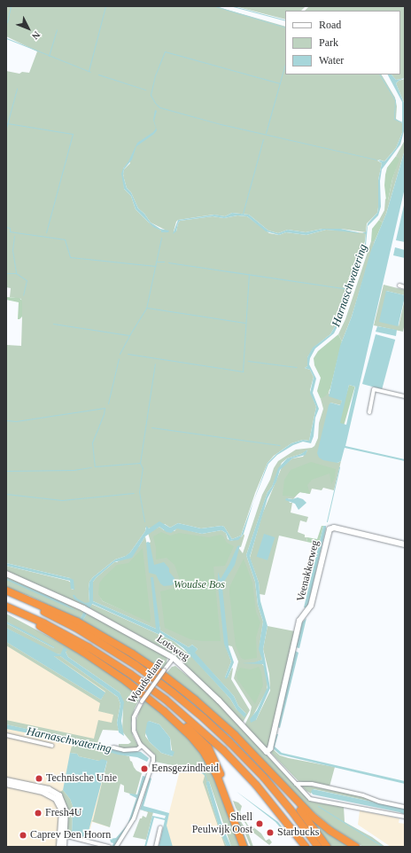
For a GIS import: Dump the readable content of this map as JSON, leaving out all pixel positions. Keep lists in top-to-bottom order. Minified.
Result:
{"streets":{"street":["Veenakkerweg","Lotsweg","Woudselaan"]},"crossings":[["Veenakkerweg","Lotsweg"],["Lotsweg","Woudselaan"]],"water":["Harnaschwatering"],"parks":["Woudse Bos"],"places":["Eensgezindheid","Technische Unie","Fresh4U","Shell Peulwijk Oost","Starbucks","Caprev Den Hoorn"],"legend":["Road","Park","Water"],"north":"bottom right"}
